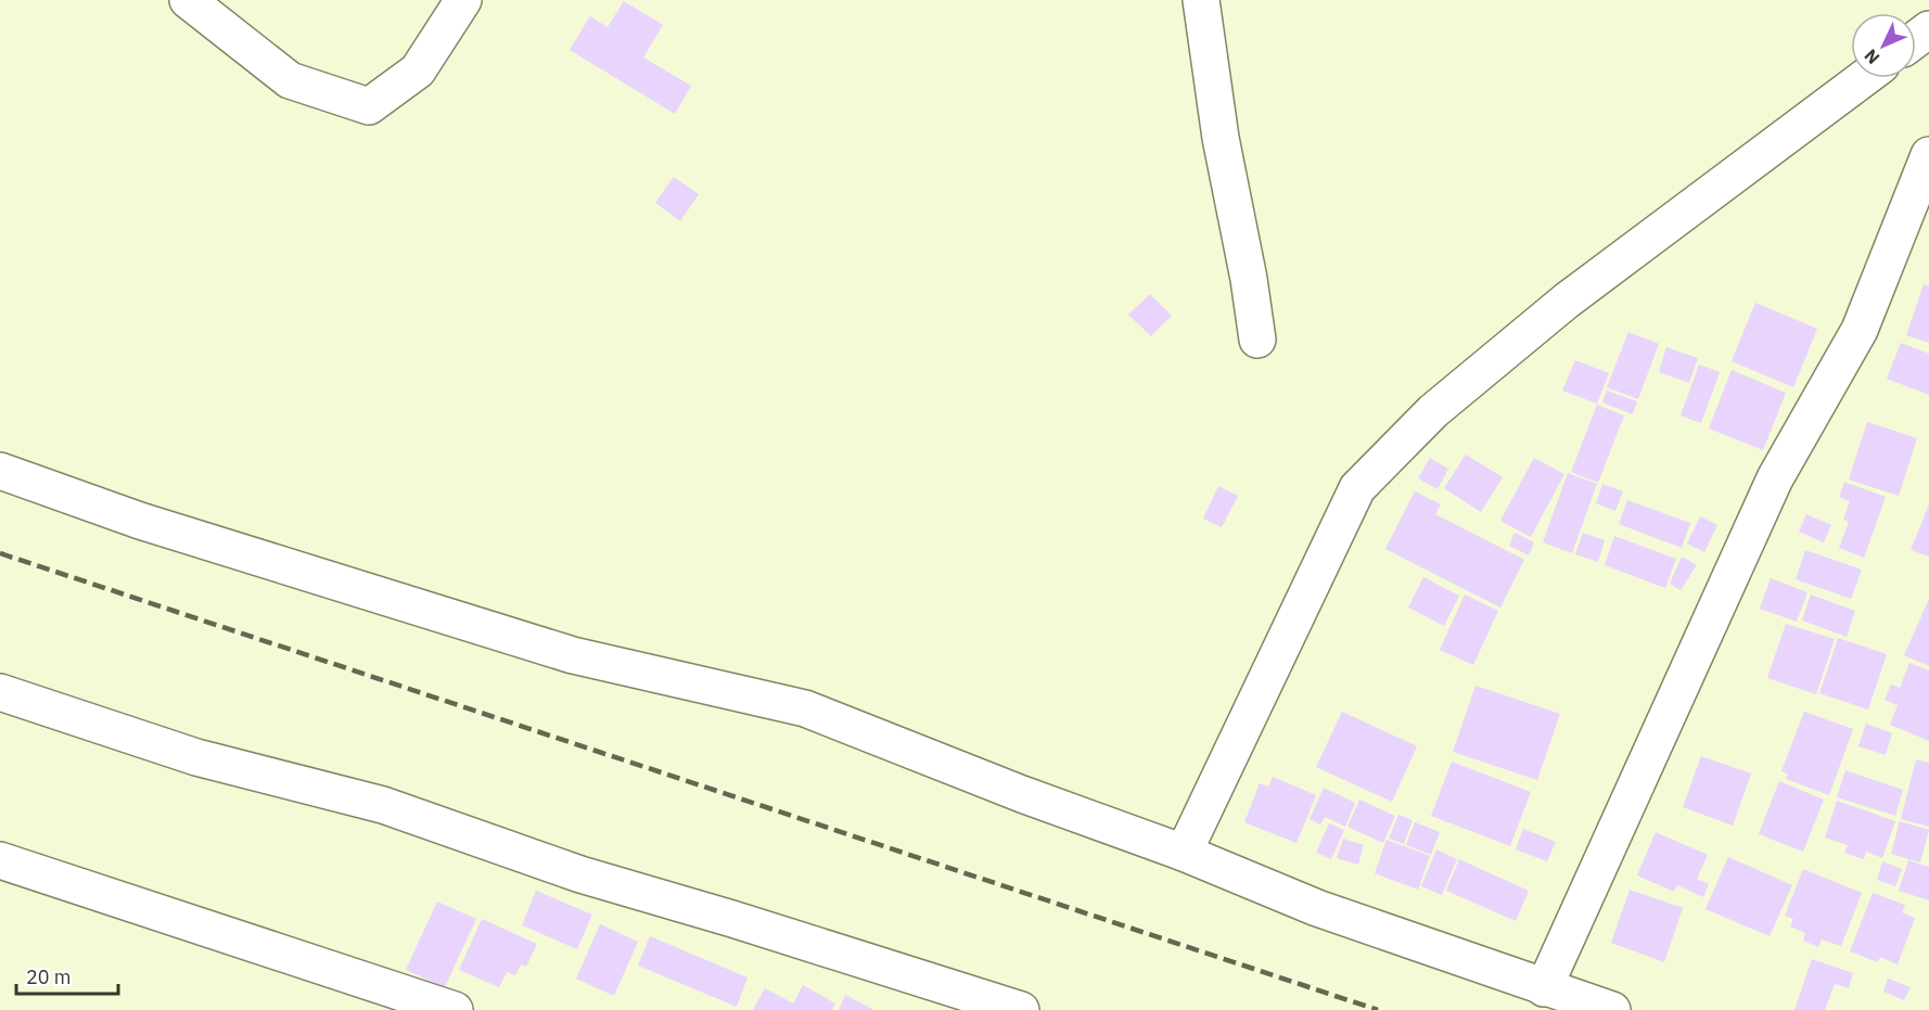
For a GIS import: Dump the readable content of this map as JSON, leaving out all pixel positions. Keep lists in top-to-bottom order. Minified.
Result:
{"scale_bar":"20 m","north":"bottom left"}
